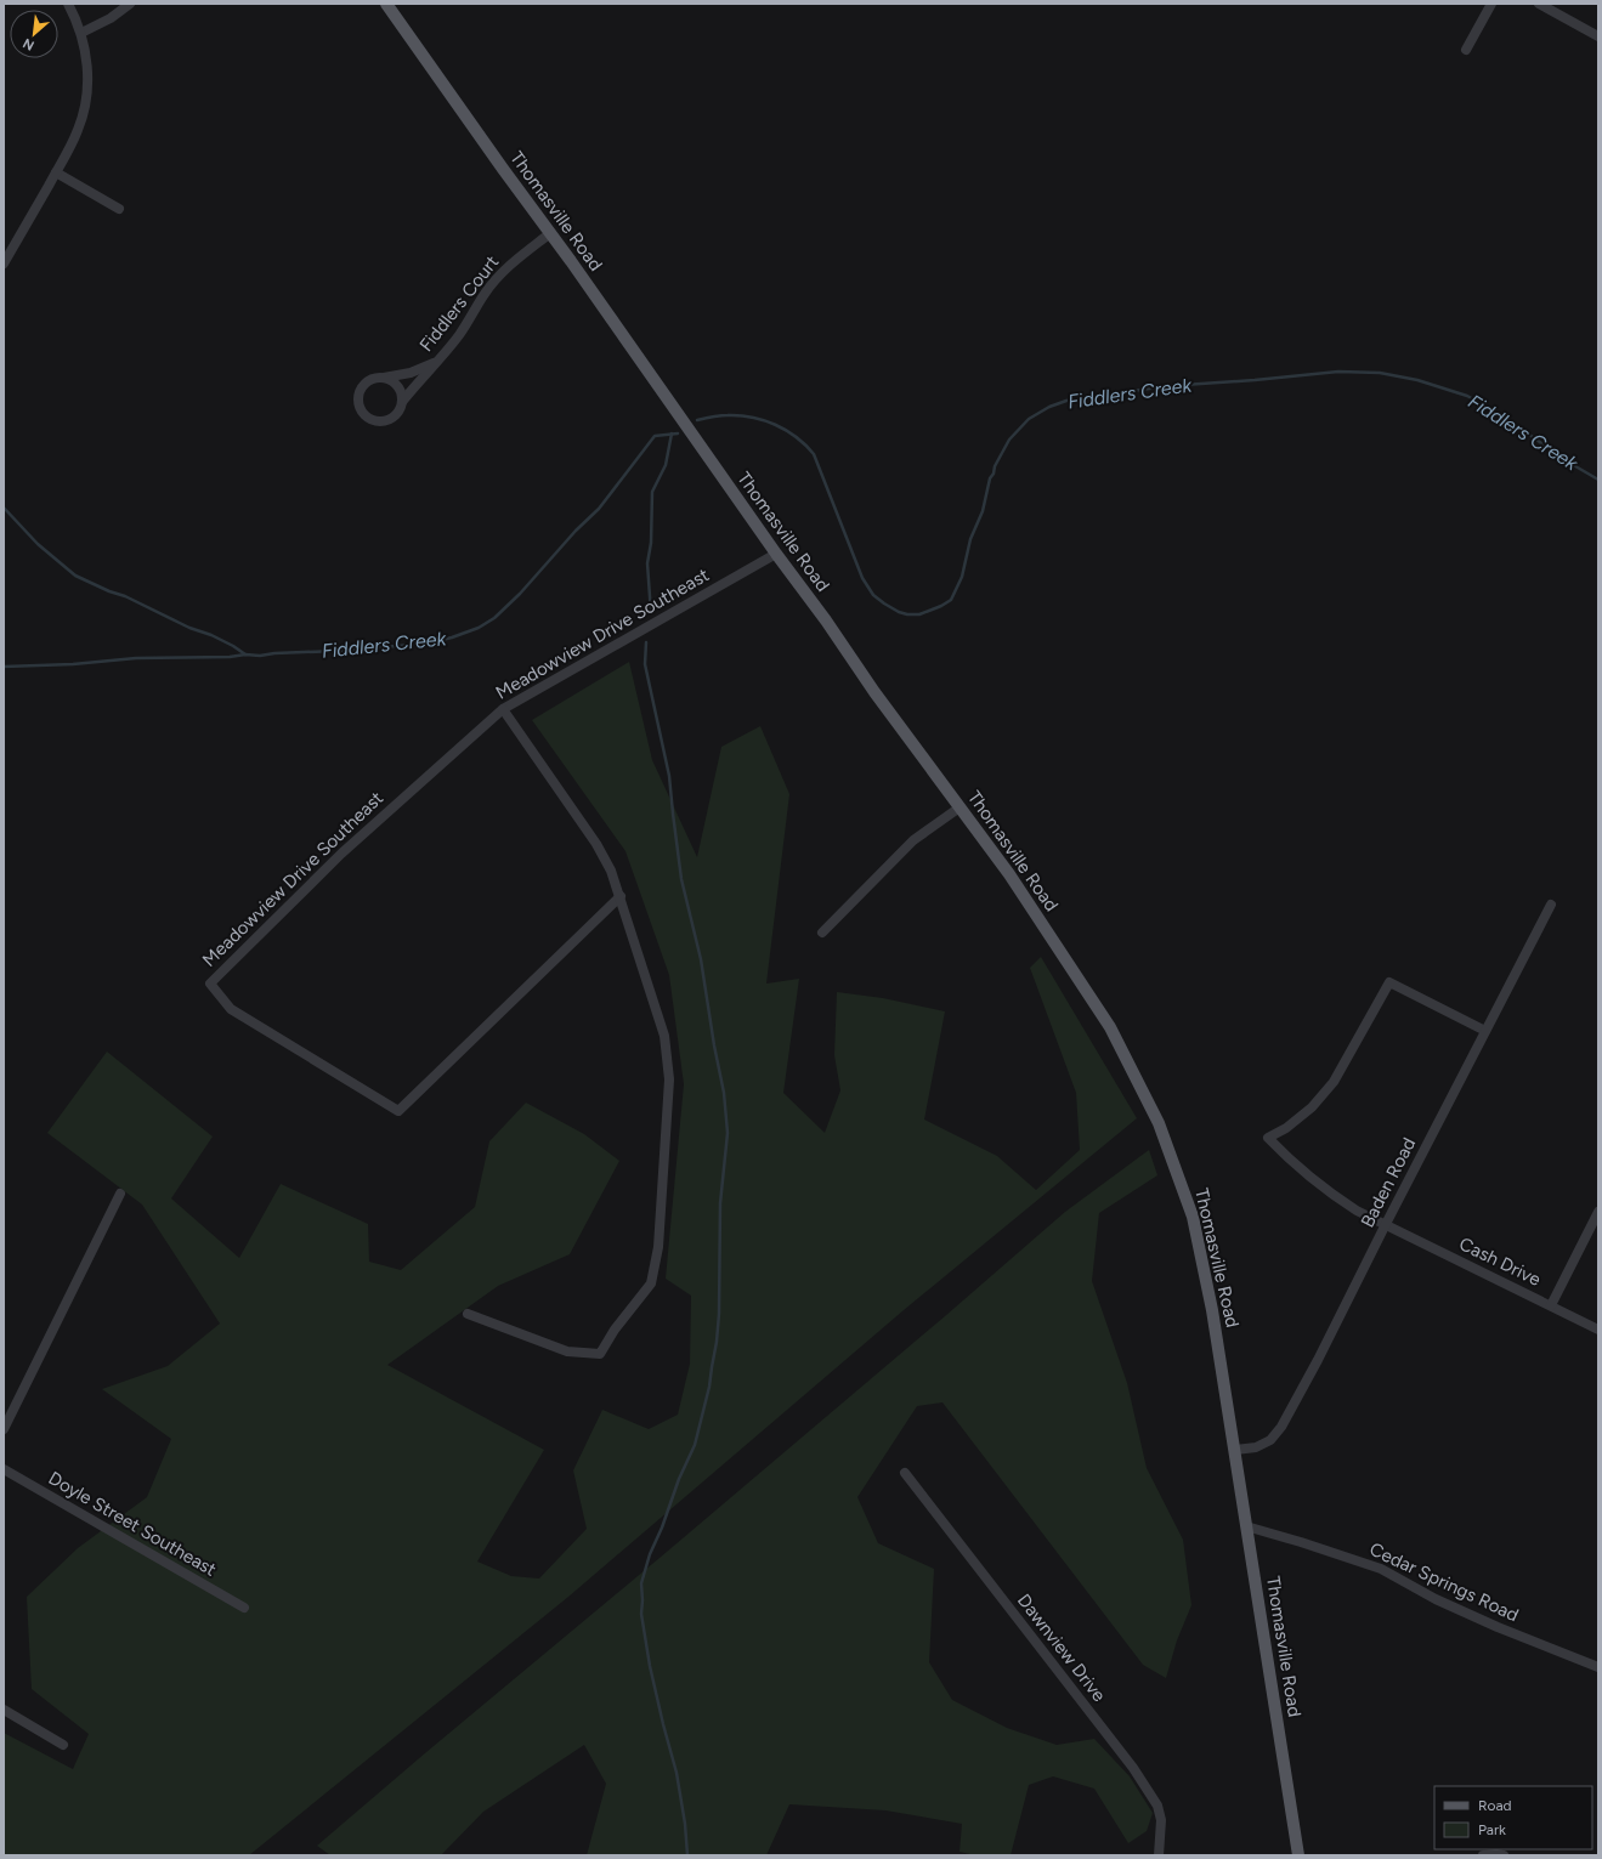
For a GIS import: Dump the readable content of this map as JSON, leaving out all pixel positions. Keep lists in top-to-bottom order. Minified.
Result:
{"streets":{"main road":["Thomasville Road"],"street":["Fiddlers Court","Meadowview Drive Southeast","Baden Road","Cash Drive","Doyle Street Southeast","Cedar Springs Road","Dawnview Drive"]},"crossings":[["Thomasville Road","Fiddlers Court"],["Thomasville Road","Meadowview Drive Southeast"],["Thomasville Road","Baden Road"],["Thomasville Road","Cedar Springs Road"],["Baden Road","Cash Drive"]],"water":["Fiddlers Creek"],"legend":["Road","Park"],"north":"bottom left"}
